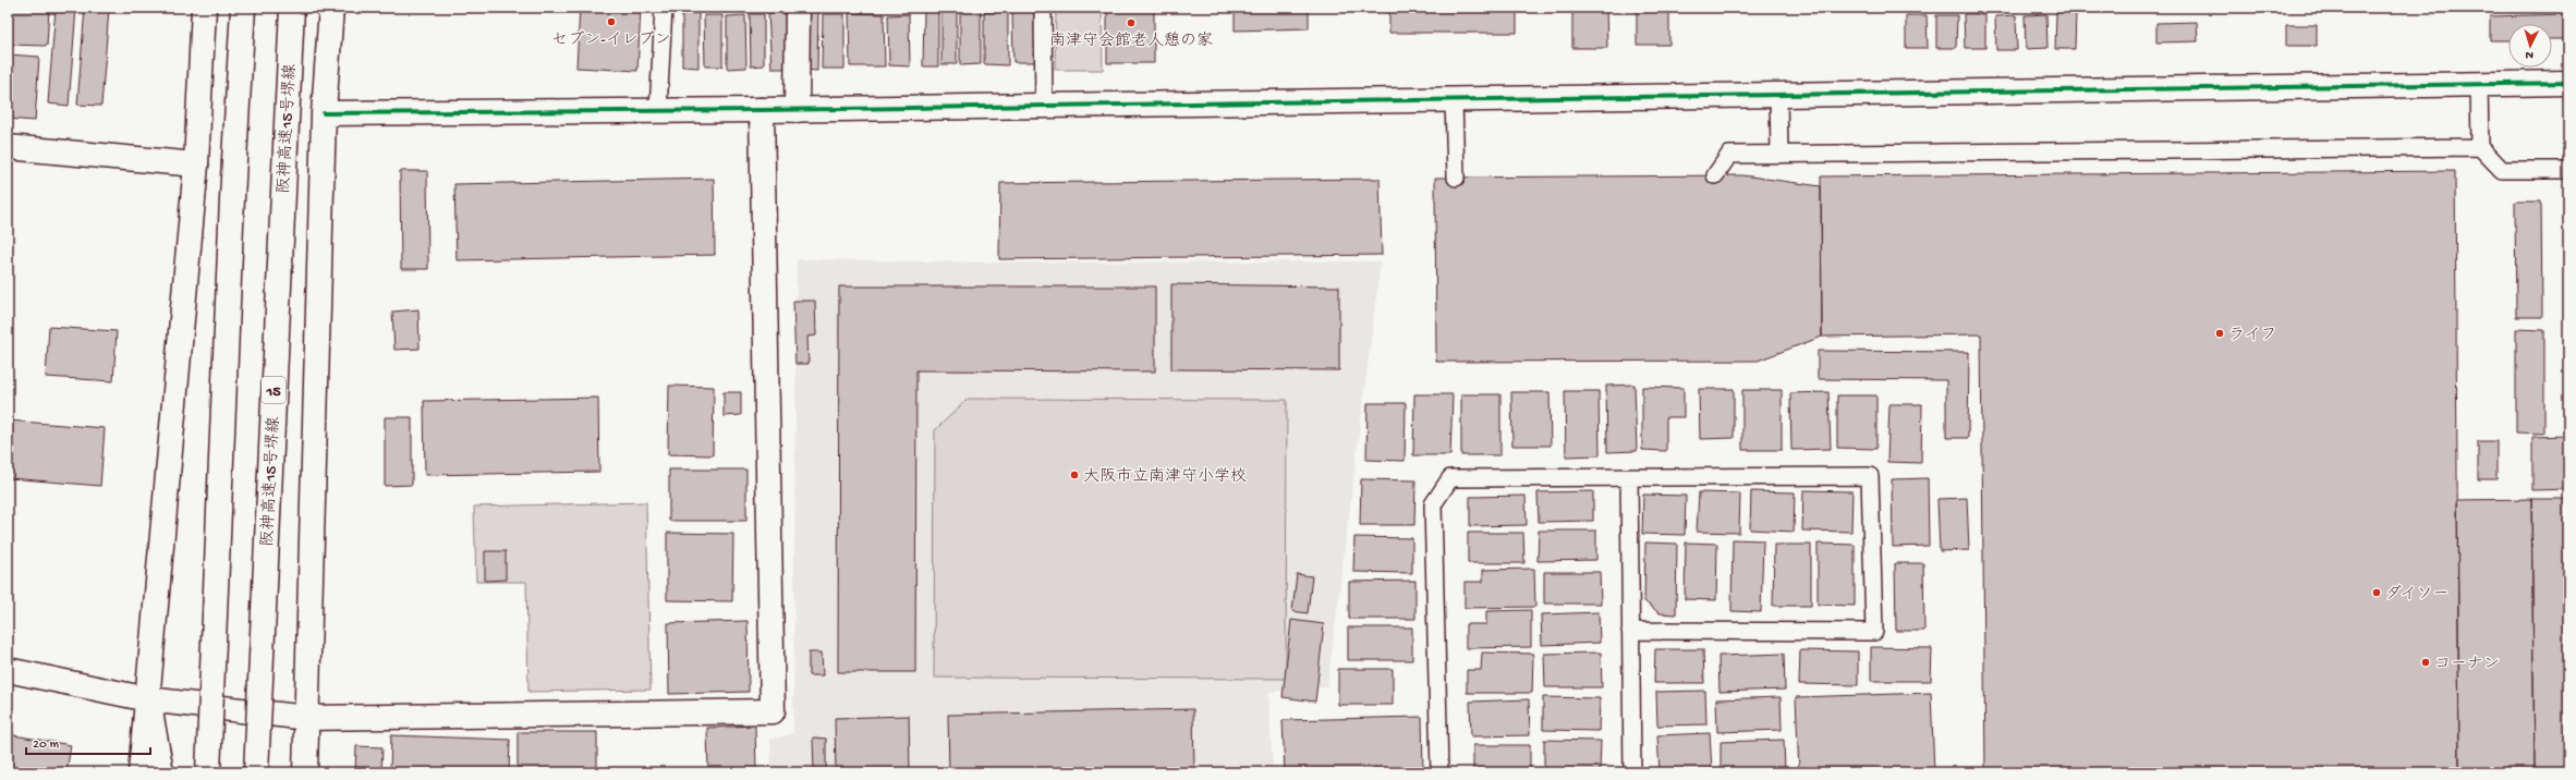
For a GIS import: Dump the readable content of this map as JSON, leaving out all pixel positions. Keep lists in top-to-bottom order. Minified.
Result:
{"streets":{"main road":["阪神高速15号堺線","15"]},"places":["セブン-イレブン","南津守会館老人憩の家","ライフ","大阪市立南津守小学校","ダイソー","コーナン"],"scale_bar":"20 m","north":"bottom"}
